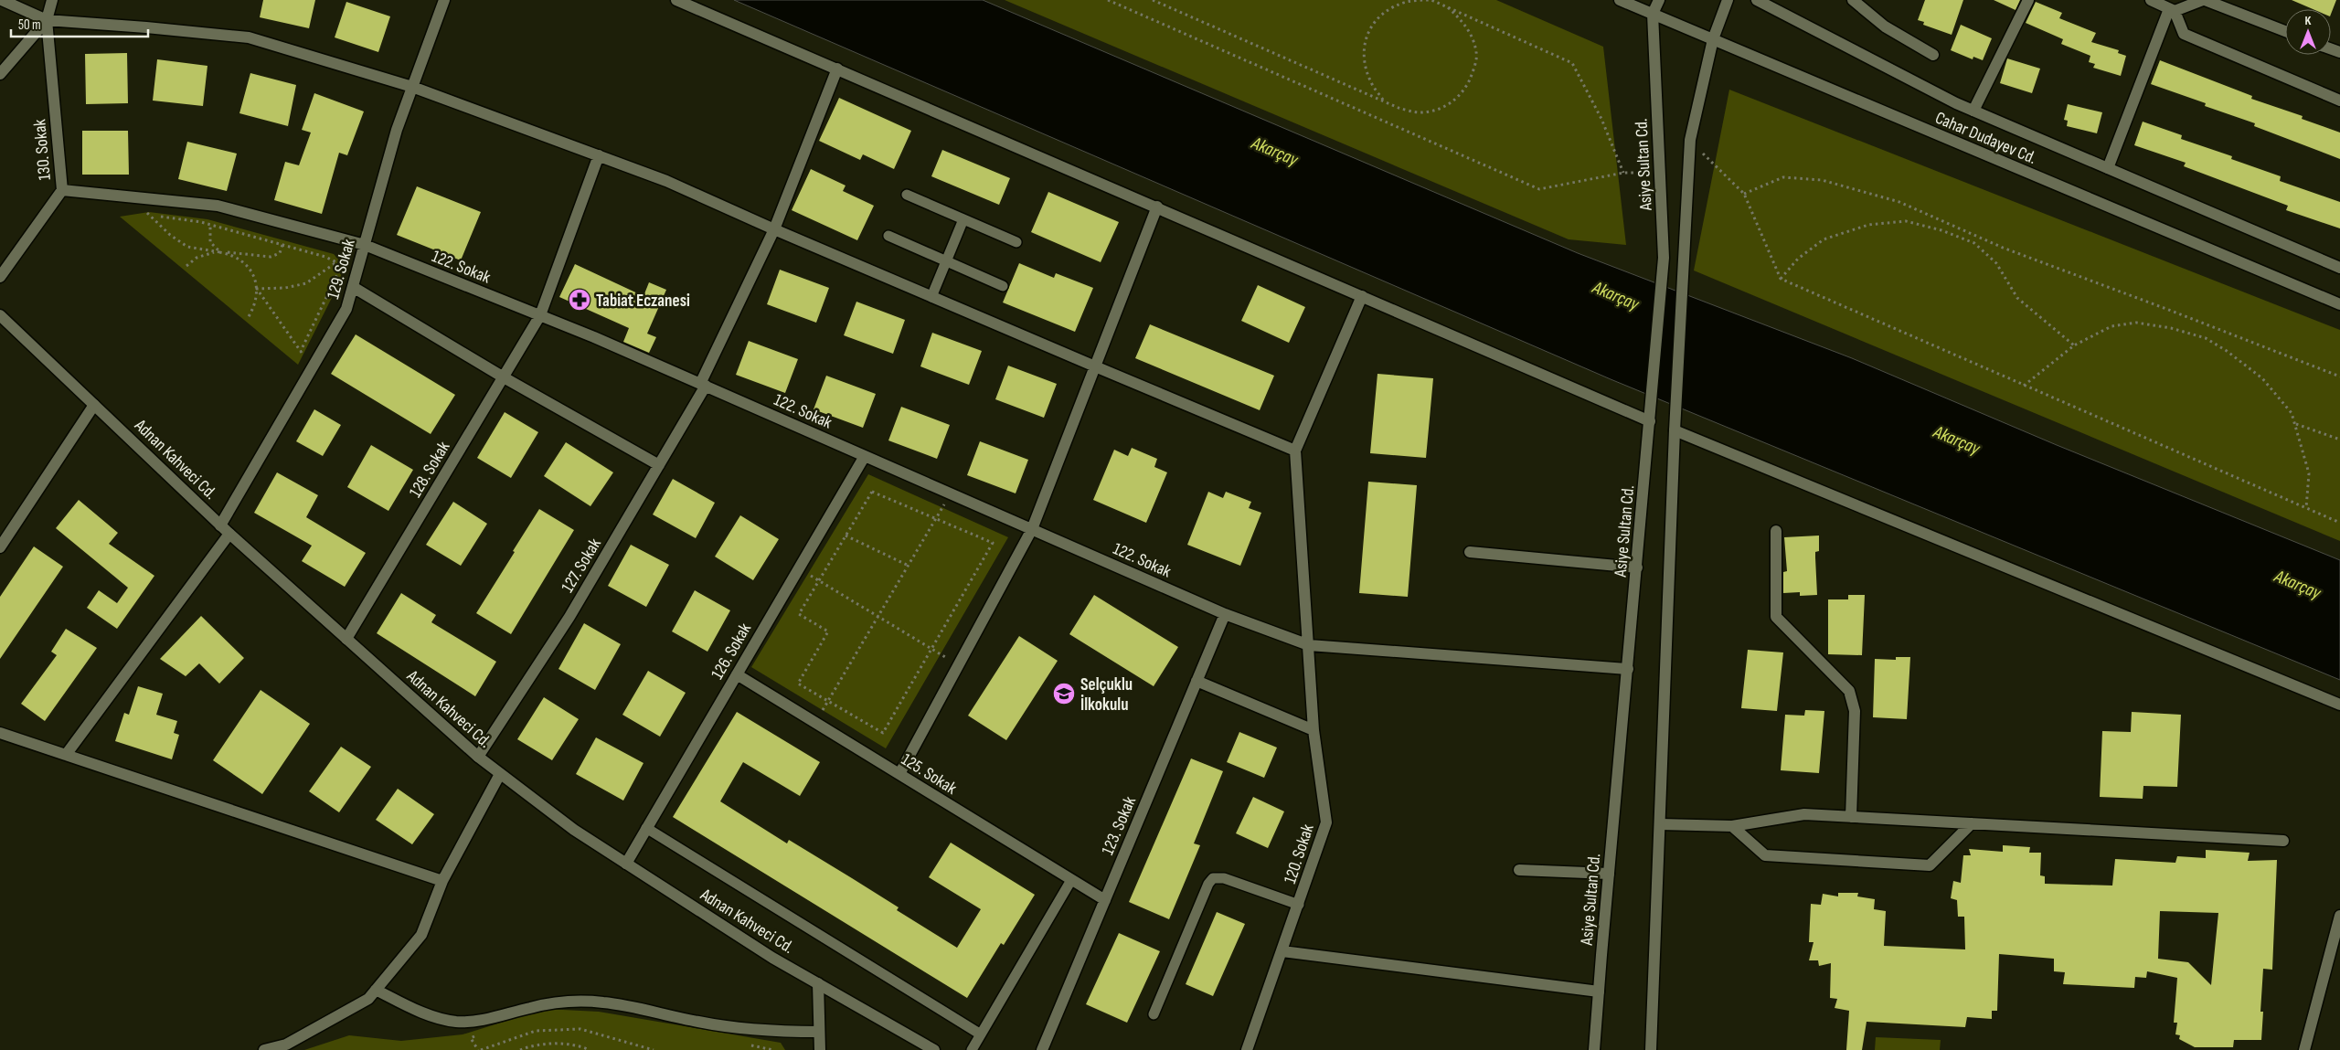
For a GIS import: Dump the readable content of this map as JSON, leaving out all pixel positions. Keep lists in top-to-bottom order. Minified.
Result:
{"streets":{"street":["Cahar Dudayev Cd.","130. Sokak","Asiye Sultan Cd.","122. Sokak","129. Sokak","Adnan Kahveci Cd.","128. Sokak","127. Sokak","126. Sokak","125. Sokak","123. Sokak","120. Sokak"]},"crossings":[["Cahar Dudayev Cd.","Asiye Sultan Cd."],["130. Sokak","122. Sokak"],["Asiye Sultan Cd.","122. Sokak"],["122. Sokak","129. Sokak"],["122. Sokak","128. Sokak"],["122. Sokak","127. Sokak"],["122. Sokak","126. Sokak"],["122. Sokak","123. Sokak"],["122. Sokak","120. Sokak"],["129. Sokak","Adnan Kahveci Cd."],["Adnan Kahveci Cd.","128. Sokak"],["Adnan Kahveci Cd.","127. Sokak"],["Adnan Kahveci Cd.","126. Sokak"],["126. Sokak","125. Sokak"],["125. Sokak","123. Sokak"]],"water":["Akarçay"],"places":{"pharmacy":["Tabiat Eczanesi"],"school or university":["Selçuklu İlkokulu"]},"scale_bar":"50 m","north":"top"}
